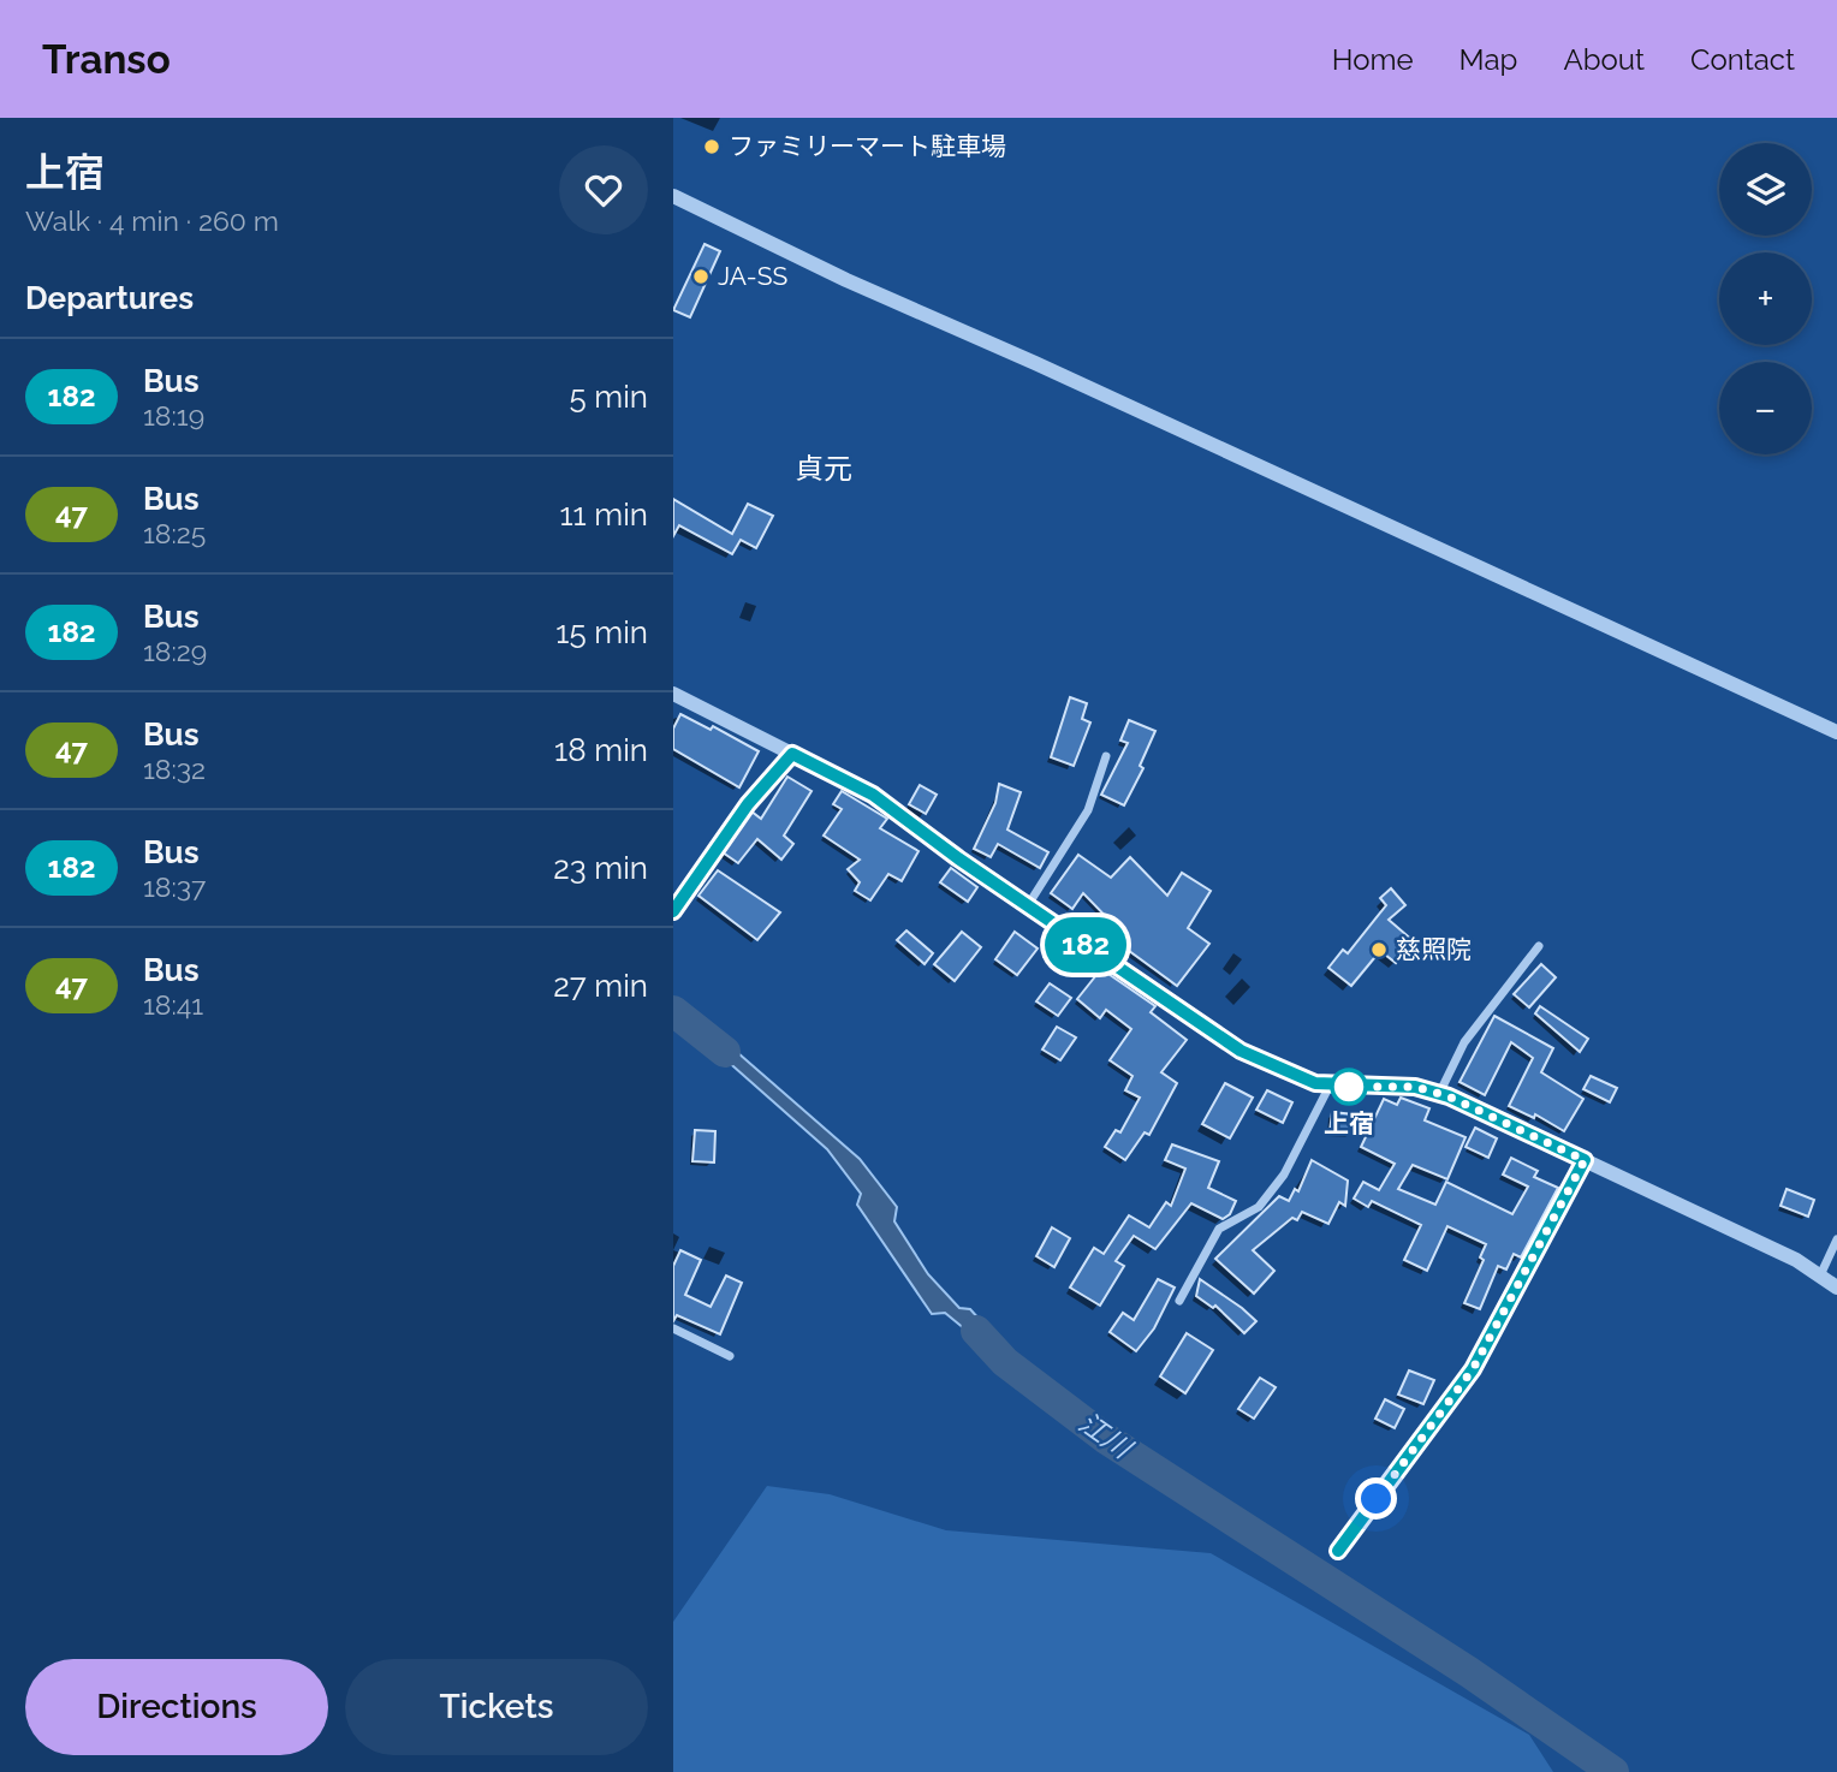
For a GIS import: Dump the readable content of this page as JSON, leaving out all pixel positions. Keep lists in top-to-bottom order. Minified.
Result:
{"districts":["貞元"],"water":["江川"],"places":["ファミリーマート駐車場","JA-SS","慈照院","上宿"],"lines":["bus line 182"],"page":{"header":"Transo","nav":["Home","Map","About","Contact"],"heading":[["上宿","Walk · 4 min · 260 m"],"Departures"],"on_map":"182","map_buttons":["+","−"],"list":[{"mark":"182","name":"Bus","note":"18:19","value":"5 min"},{"mark":"47","name":"Bus","note":"18:25","value":"11 min"},{"mark":"182","name":"Bus","note":"18:29","value":"15 min"},{"mark":"47","name":"Bus","note":"18:32","value":"18 min"},{"mark":"182","name":"Bus","note":"18:37","value":"23 min"},{"mark":"47","name":"Bus","note":"18:41","value":"27 min"}],"buttons":["Directions","Tickets"]}}
